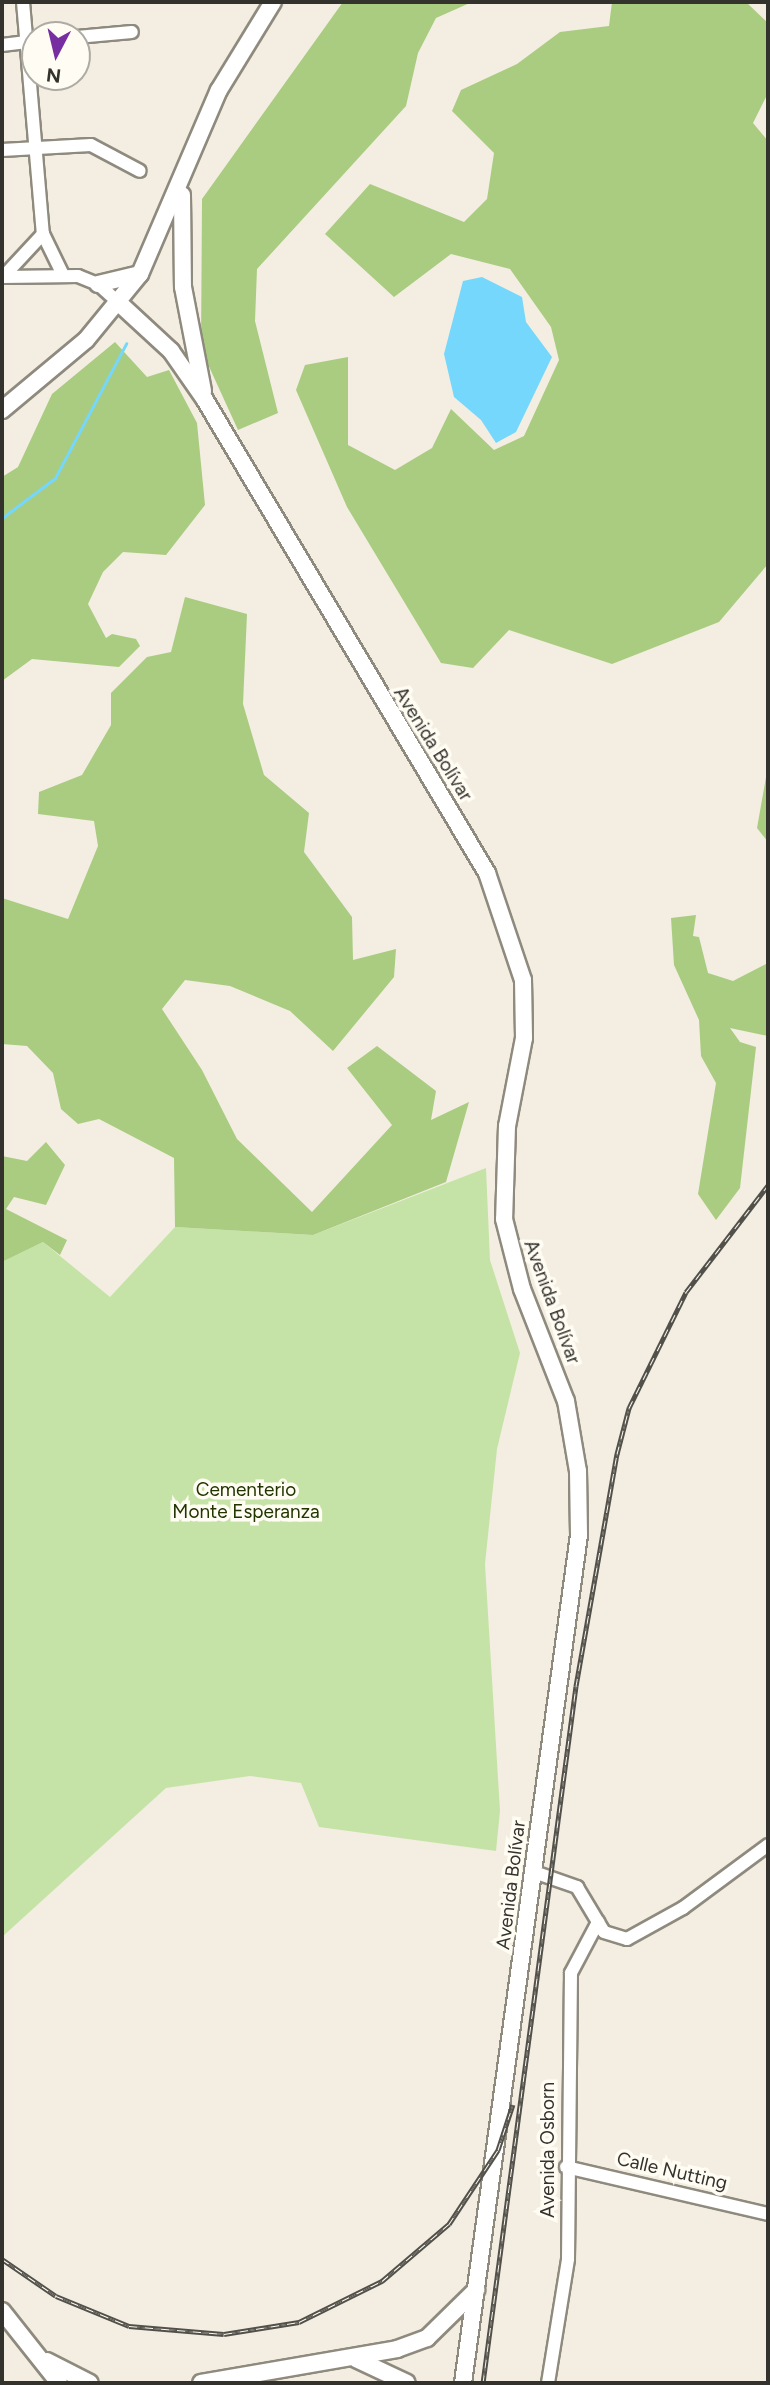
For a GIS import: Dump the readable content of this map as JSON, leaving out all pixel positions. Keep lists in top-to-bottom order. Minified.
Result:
{"streets":{"main road":["Avenida Bolívar"],"street":["Avenida Osborn","Calle Nutting"]},"crossings":[["Avenida Osborn","Calle Nutting"]],"parks":["Cementerio Monte Esperanza"],"north":"bottom"}
